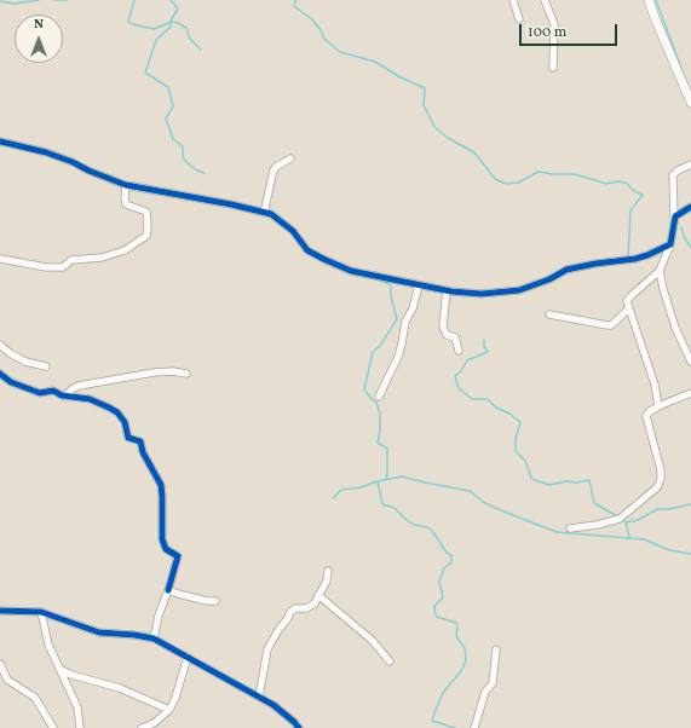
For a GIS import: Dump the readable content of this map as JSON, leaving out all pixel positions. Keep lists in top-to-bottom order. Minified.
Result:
{"scale_bar":"100 m","north":"top"}
